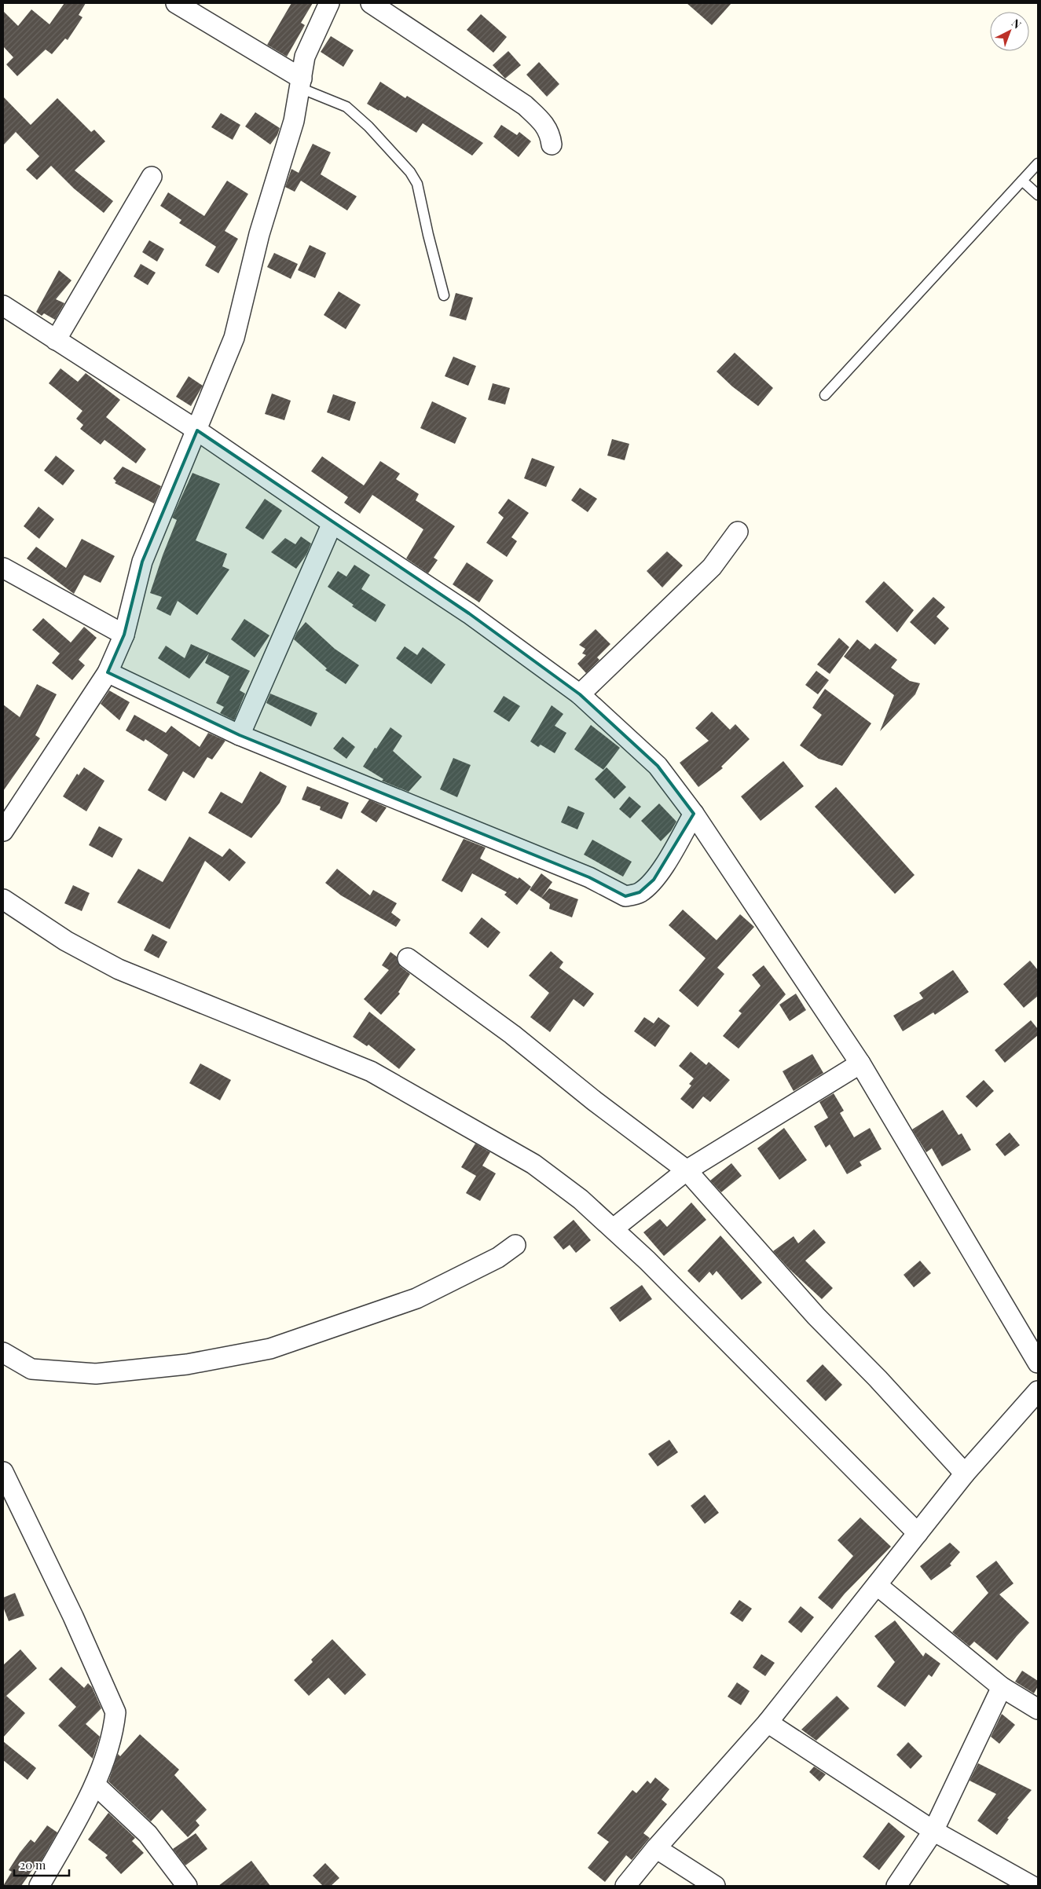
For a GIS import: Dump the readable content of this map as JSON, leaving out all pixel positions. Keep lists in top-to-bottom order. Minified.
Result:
{"scale_bar":"20 m","north":"top right"}
